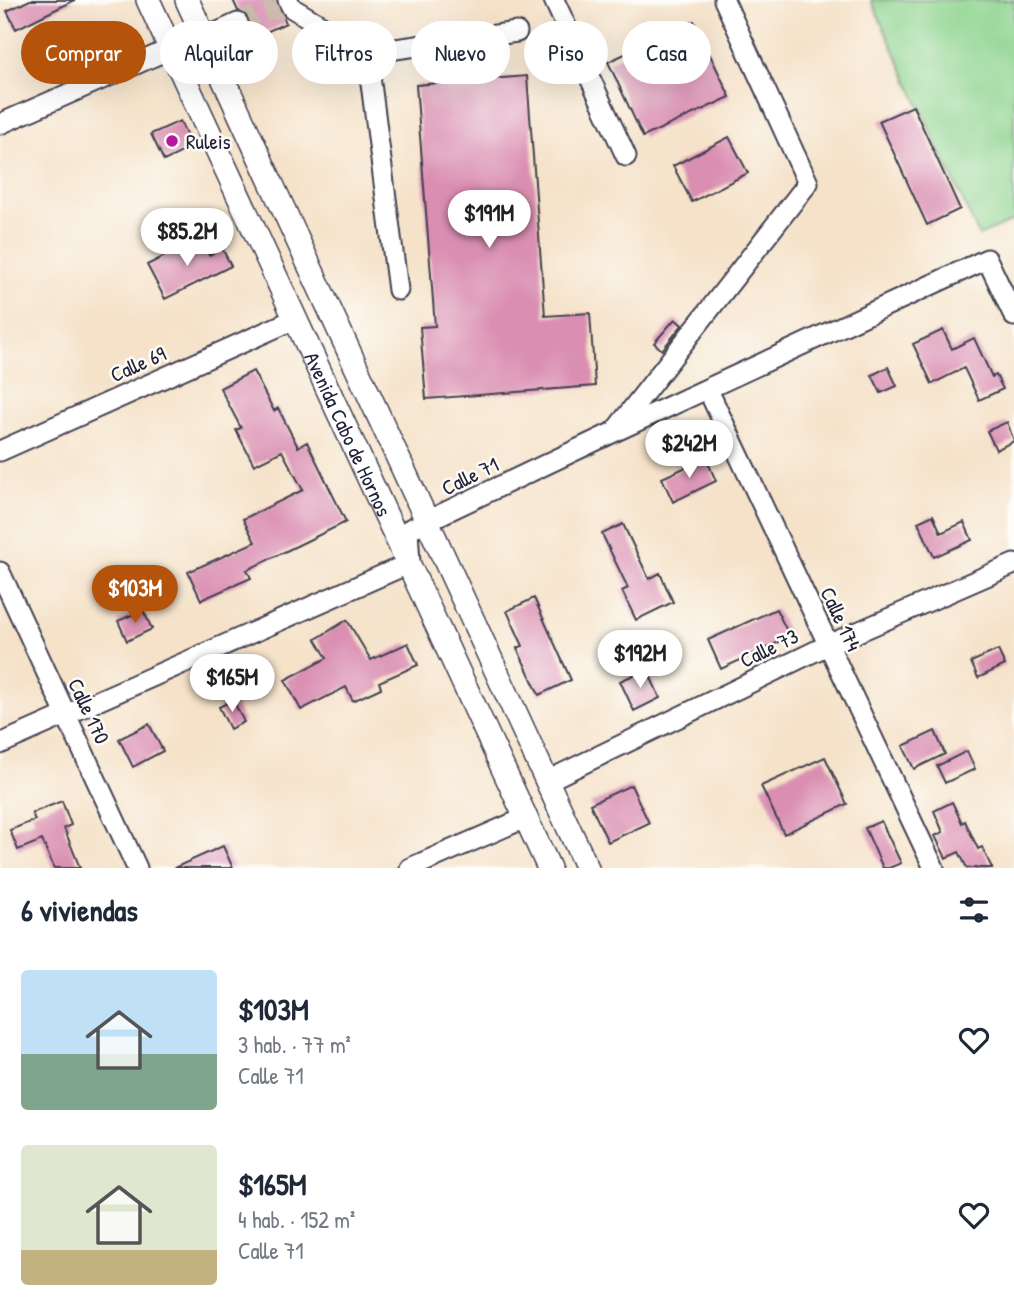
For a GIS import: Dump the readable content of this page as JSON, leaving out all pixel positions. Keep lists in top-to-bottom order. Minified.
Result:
{"streets":{"main road":["Avenida Cabo de Hornos"],"street":["Calle 69","Calle 71","Calle 174","Calle 73","Calle 170"]},"crossings":[["Calle 69","Avenida Cabo de Hornos"],["Avenida Cabo de Hornos","Calle 71"],["Avenida Cabo de Hornos","Calle 73"],["Calle 71","Calle 174"],["Calle 174","Calle 73"]],"places":["Ruleis"],"page":{"chip":["Comprar","Alquilar","Filtros","Nuevo","Piso","Casa"],"price":["$191M","$85.2M","$242M","$103M","$192M","$165M"],"heading":"6 viviendas","list":[{"name":"$103M","note":"3 hab. · 77 m² · Calle 71"},{"name":"$165M","note":"4 hab. · 152 m² · Calle 71"}]}}
